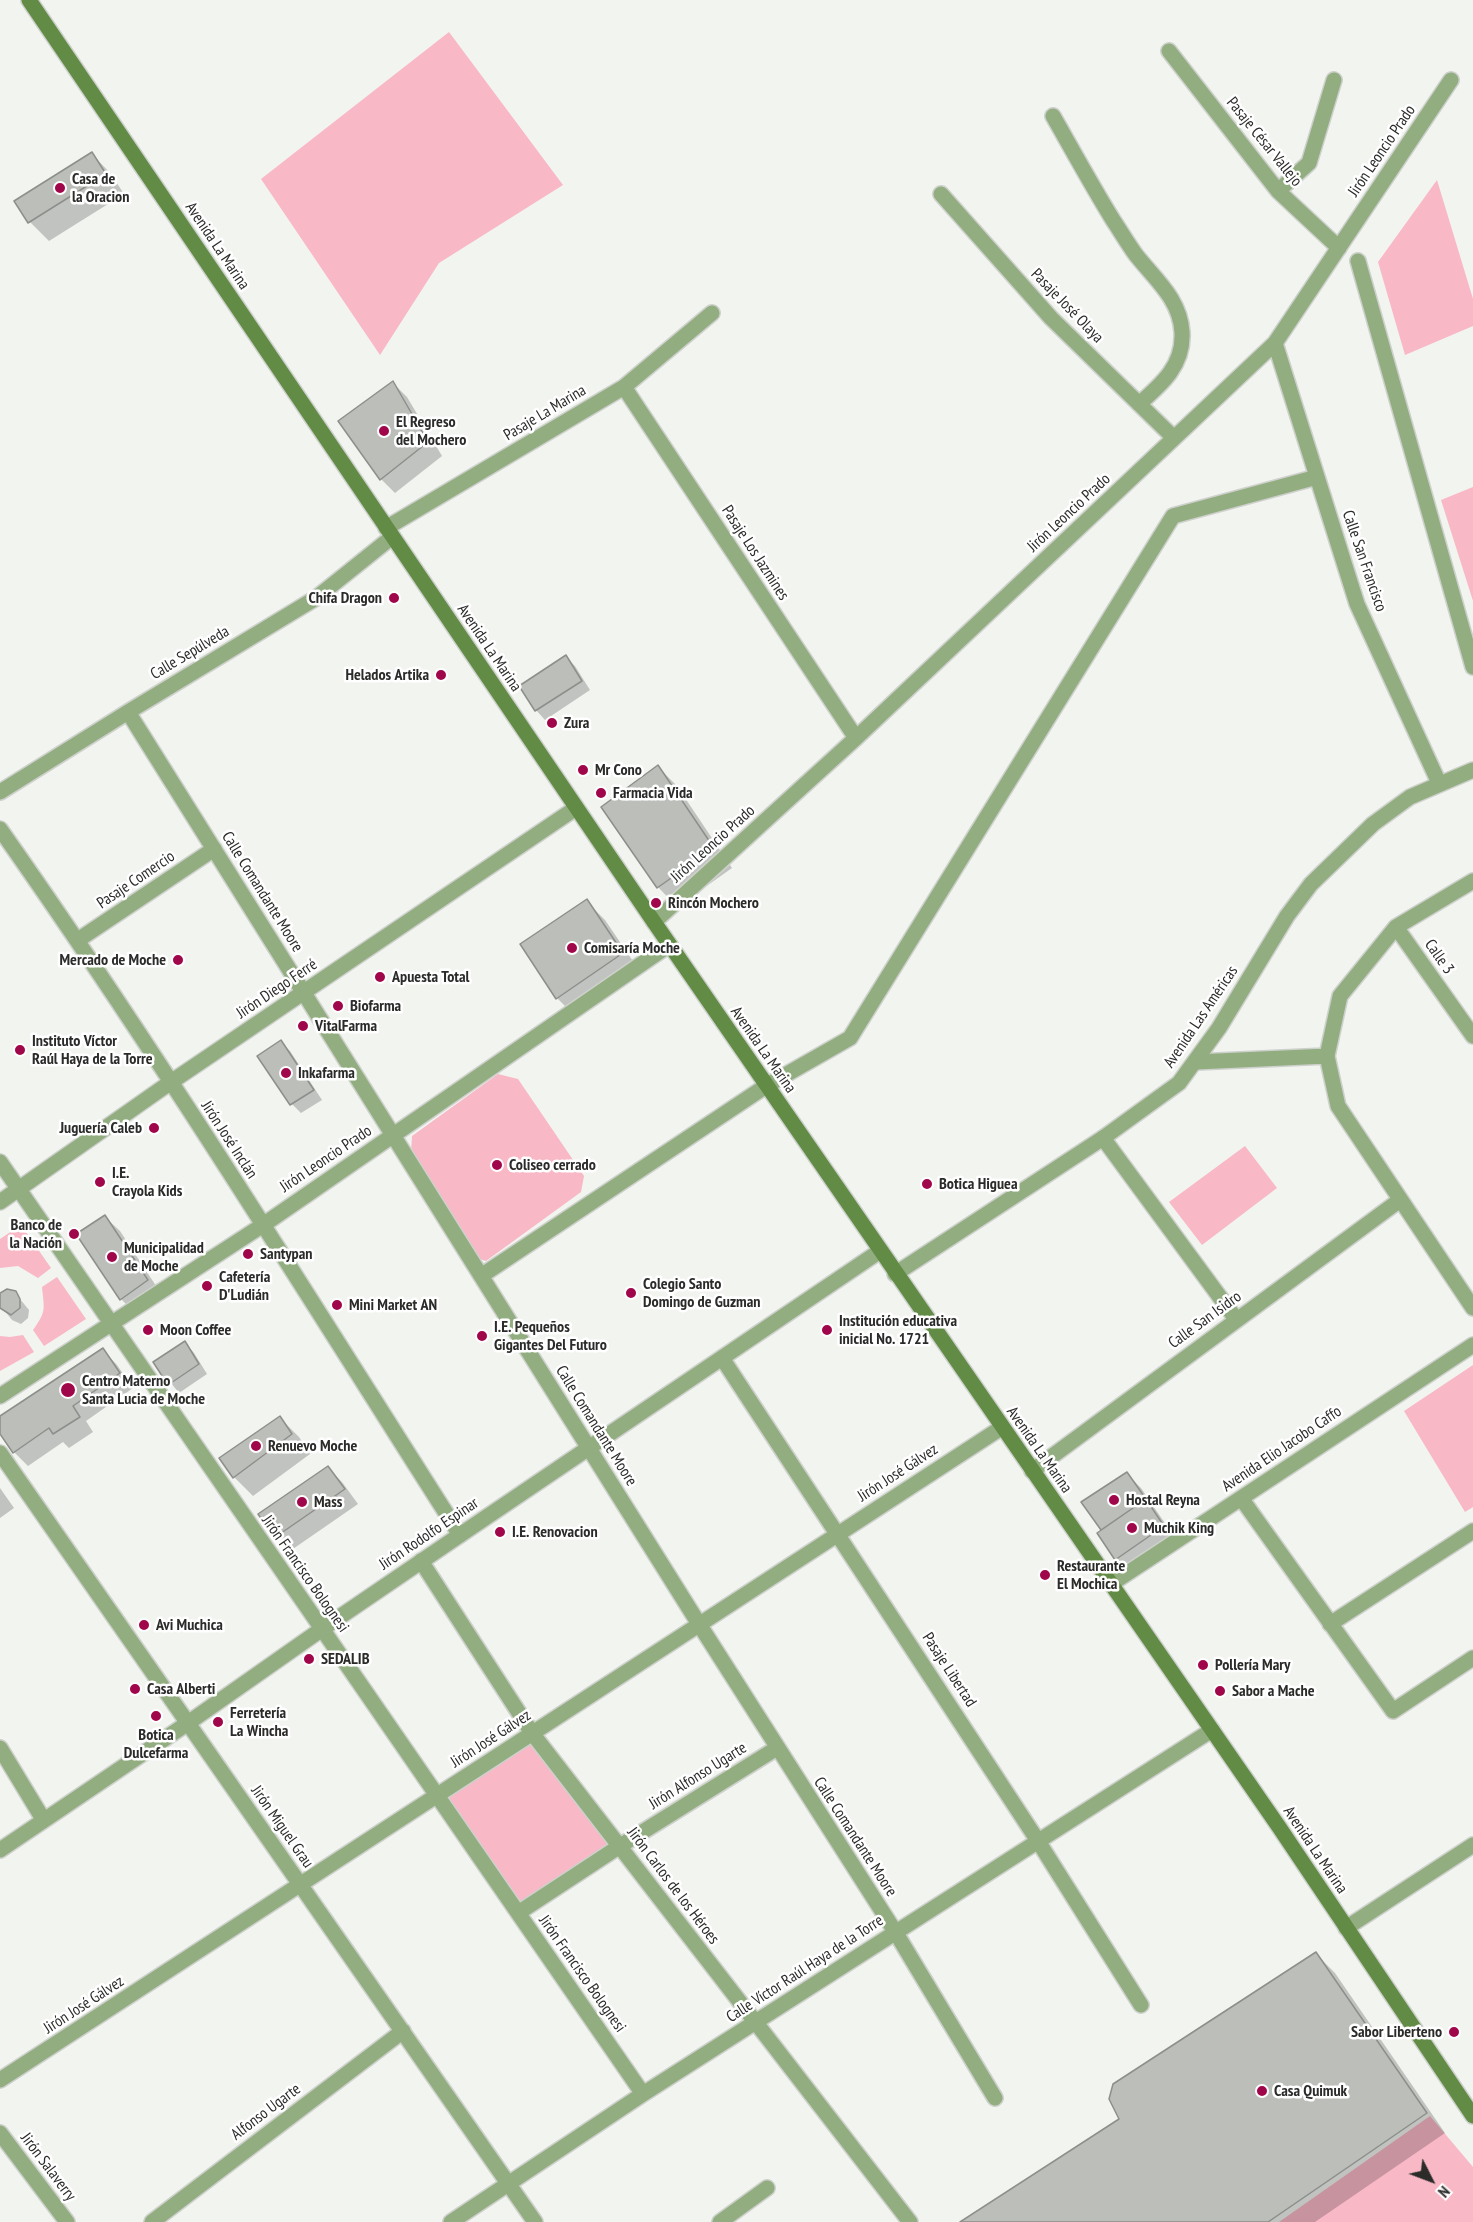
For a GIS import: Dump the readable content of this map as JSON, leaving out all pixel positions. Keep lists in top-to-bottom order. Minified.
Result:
{"streets":{"main road":["Avenida La Marina"],"street":["Pasaje César Vallejo","Jirón Leoncio Prado","Pasaje José Olaya","Pasaje La Marina","Pasaje Los Jazmines","Calle San Francisco","Calle Sepúlveda","Pasaje Comercio","Calle Comandante Moore","Calle 3","Jirón Diego Ferré","Avenida Las Américas","Jirón José Inclán","Calle San Isidro","Avenida Elio Jacobo Caffo","Jirón José Gálvez","Jirón Rodolfo Espinar","Jirón Francisco Bolognesi","Pasaje Libertad","Jirón Alfonso Ugarte","Jirón Miguel Grau","Jirón Carlos de los Héroes","Calle Víctor Raúl Haya de la Torre","Alfonso Ugarte","Jirón Salaverry"]},"crossings":[["Pasaje César Vallejo","Jirón Leoncio Prado"],["Jirón Leoncio Prado","Avenida La Marina"],["Jirón Leoncio Prado","Pasaje José Olaya"],["Jirón Leoncio Prado","Pasaje Los Jazmines"],["Jirón Leoncio Prado","Calle San Francisco"],["Jirón Leoncio Prado","Calle Comandante Moore"],["Jirón Leoncio Prado","Jirón José Inclán"],["Jirón Leoncio Prado","Jirón Francisco Bolognesi"],["Avenida La Marina","Pasaje La Marina"],["Avenida La Marina","Calle Sepúlveda"],["Avenida La Marina","Jirón Diego Ferré"],["Avenida La Marina","Avenida Las Américas"],["Avenida La Marina","Calle San Isidro"],["Avenida La Marina","Avenida Elio Jacobo Caffo"],["Avenida La Marina","Jirón José Gálvez"],["Avenida La Marina","Jirón Rodolfo Espinar"],["Avenida La Marina","Calle Víctor Raúl Haya de la Torre"],["Pasaje La Marina","Pasaje Los Jazmines"],["Pasaje La Marina","Calle Sepúlveda"],["Calle San Francisco","Avenida Las Américas"],["Calle Sepúlveda","Calle Comandante Moore"],["Pasaje Comercio","Calle Comandante Moore"],["Pasaje Comercio","Jirón José Inclán"],["Calle Comandante Moore","Jirón Diego Ferré"],["Calle Comandante Moore","Jirón José Gálvez"],["Calle Comandante Moore","Jirón Rodolfo Espinar"],["Calle Comandante Moore","Jirón Alfonso Ugarte"],["Calle Comandante Moore","Calle Víctor Raúl Haya de la Torre"],["Jirón Diego Ferré","Jirón José Inclán"],["Jirón Diego Ferré","Jirón Francisco Bolognesi"],["Jirón José Inclán","Jirón Rodolfo Espinar"],["Jirón José Gálvez","Jirón Francisco Bolognesi"],["Jirón José Gálvez","Pasaje Libertad"],["Jirón José Gálvez","Jirón Miguel Grau"],["Jirón José Gálvez","Jirón Carlos de los Héroes"],["Jirón Rodolfo Espinar","Jirón Francisco Bolognesi"],["Jirón Rodolfo Espinar","Pasaje Libertad"],["Jirón Rodolfo Espinar","Jirón Miguel Grau"],["Jirón Rodolfo Espinar","Jirón Carlos de los Héroes"],["Jirón Francisco Bolognesi","Jirón Alfonso Ugarte"],["Jirón Francisco Bolognesi","Calle Víctor Raúl Haya de la Torre"],["Pasaje Libertad","Calle Víctor Raúl Haya de la Torre"],["Jirón Alfonso Ugarte","Jirón Carlos de los Héroes"],["Jirón Miguel Grau","Calle Víctor Raúl Haya de la Torre"],["Jirón Miguel Grau","Alfonso Ugarte"],["Jirón Carlos de los Héroes","Calle Víctor Raúl Haya de la Torre"]],"places":["Casa de la Oracion","El Regreso del Mochero","Chifa Dragon","Helados Artika","Zura","Mr Cono","Farmacia Vida","Rincón Mochero","Comisaría Moche","Mercado de Moche","Apuesta Total","Biofarma","VitalFarma","Instituto Víctor Raúl Haya de la Torre","Inkafarma","Juguería Caleb","Coliseo cerrado","I.E. Crayola Kids","Botica Higuea","Banco de la Nación","Santypan","Municipalidad de Moche","Cafetería D'Ludián","Colegio Santo Domingo de Guzman","Mini Market AN","Moon Coffee","Institución educativa inicial No. 1721","I.E. Pequeños Gigantes Del Futuro","Centro Materno Santa Lucia de Moche","Renuevo Moche","Hostal Reyna","Mass","Muchik King","I.E. Renovacion","Restaurante El Mochica","Avi Muchica","SEDALIB","Pollería Mary","Casa Alberti","Sabor a Mache","Botica Dulcefarma","Ferretería La Wincha","Sabor Liberteno","Casa Quimuk"],"north":"bottom right"}
